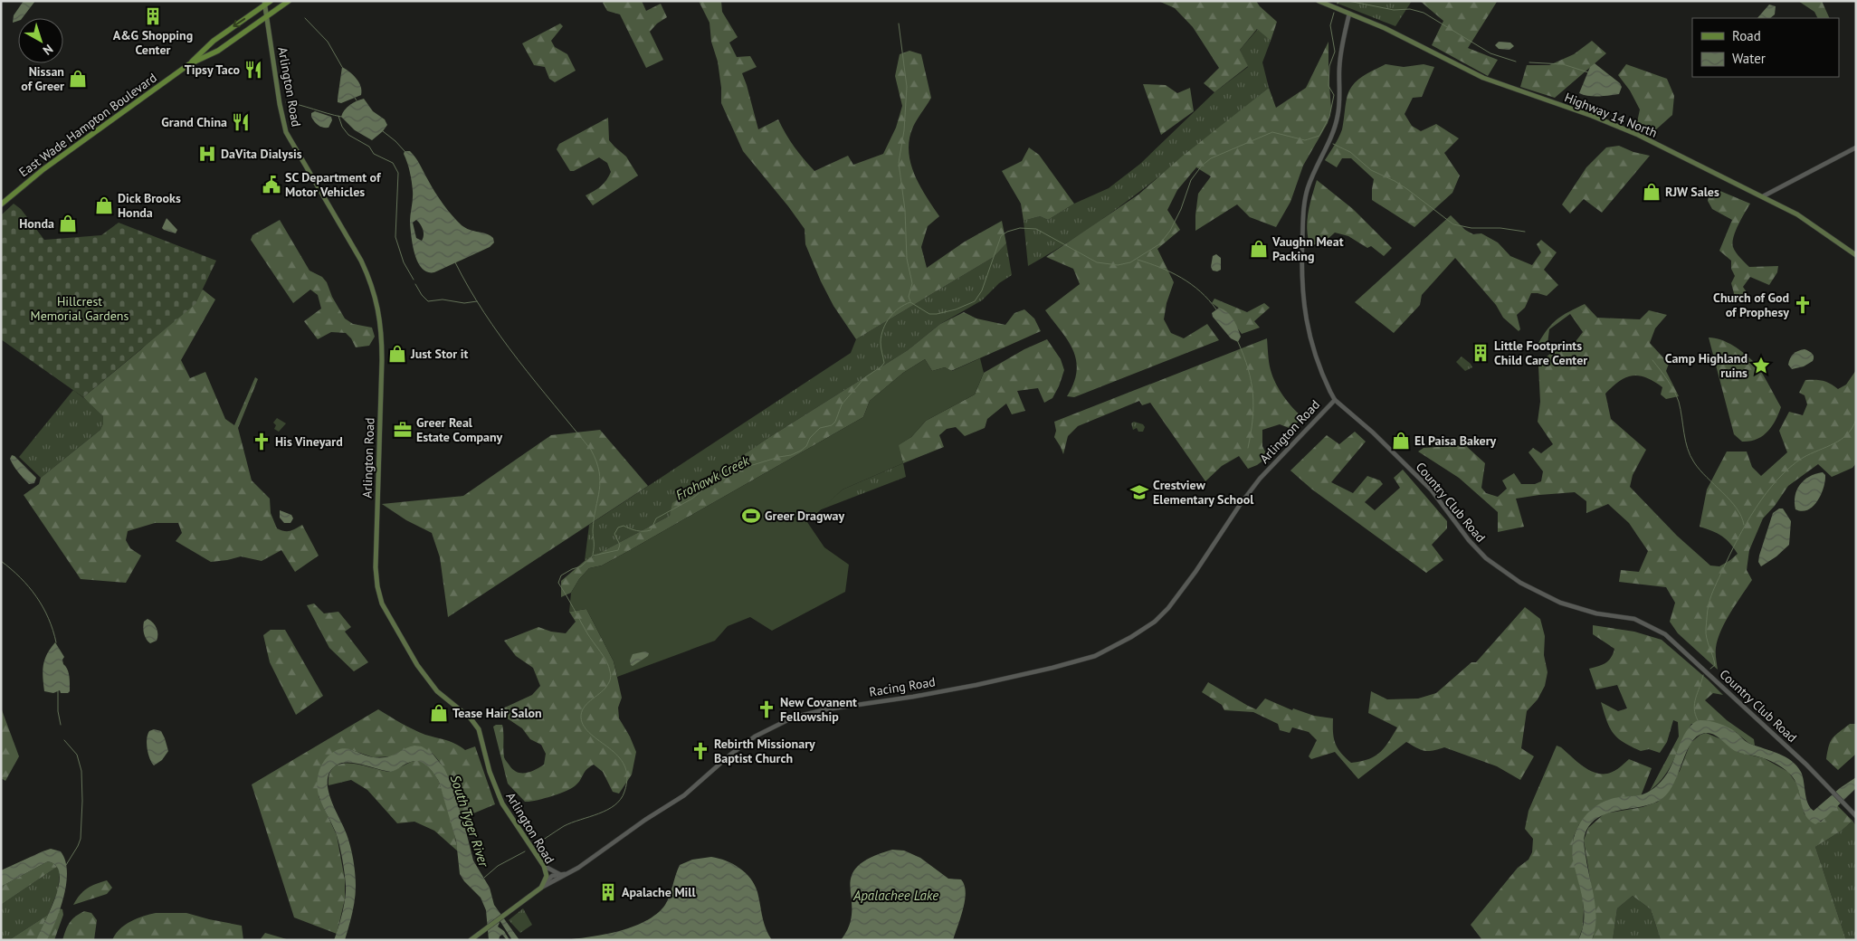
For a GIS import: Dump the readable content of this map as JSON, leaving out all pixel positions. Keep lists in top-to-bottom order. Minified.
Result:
{"streets":{"main road":["Arlington Road","Highway 14 North","East Wade Hampton Boulevard"],"street":["Country Club Road","Racing Road"]},"crossings":[["Arlington Road","East Wade Hampton Boulevard"],["Arlington Road","Country Club Road"],["Arlington Road","Racing Road"],["Highway 14 North","Country Club Road"]],"water":["Frohawk Creek","South Tyger River","Apalachee Lake"],"parks":["Hillcrest Memorial Gardens"],"places":{"building":["A&G Shopping Center","Little Footprints Child Care Center","Apalache Mill"],"restaurant":["Tipsy Taco","Grand China"],"shop":["Nissan of Greer","RJW Sales","Dick Brooks Honda","Honda","Vaughn Meat Packing","Just Stor it","El Paisa Bakery","Tease Hair Salon"],"hospital":["DaVita Dialysis"],"public building":["SC Department of Motor Vehicles"],"church":["Church of God of Prophesy","His Vineyard","New Covanent Fellowship","Rebirth Missionary Baptist Church"],"place":["Camp Highland ruins"],"office":["Greer Real Estate Company"],"school or university":["Crestview Elementary School"],"sports":["Greer Dragway"]},"legend":["Road","Water"],"north":"bottom right"}
